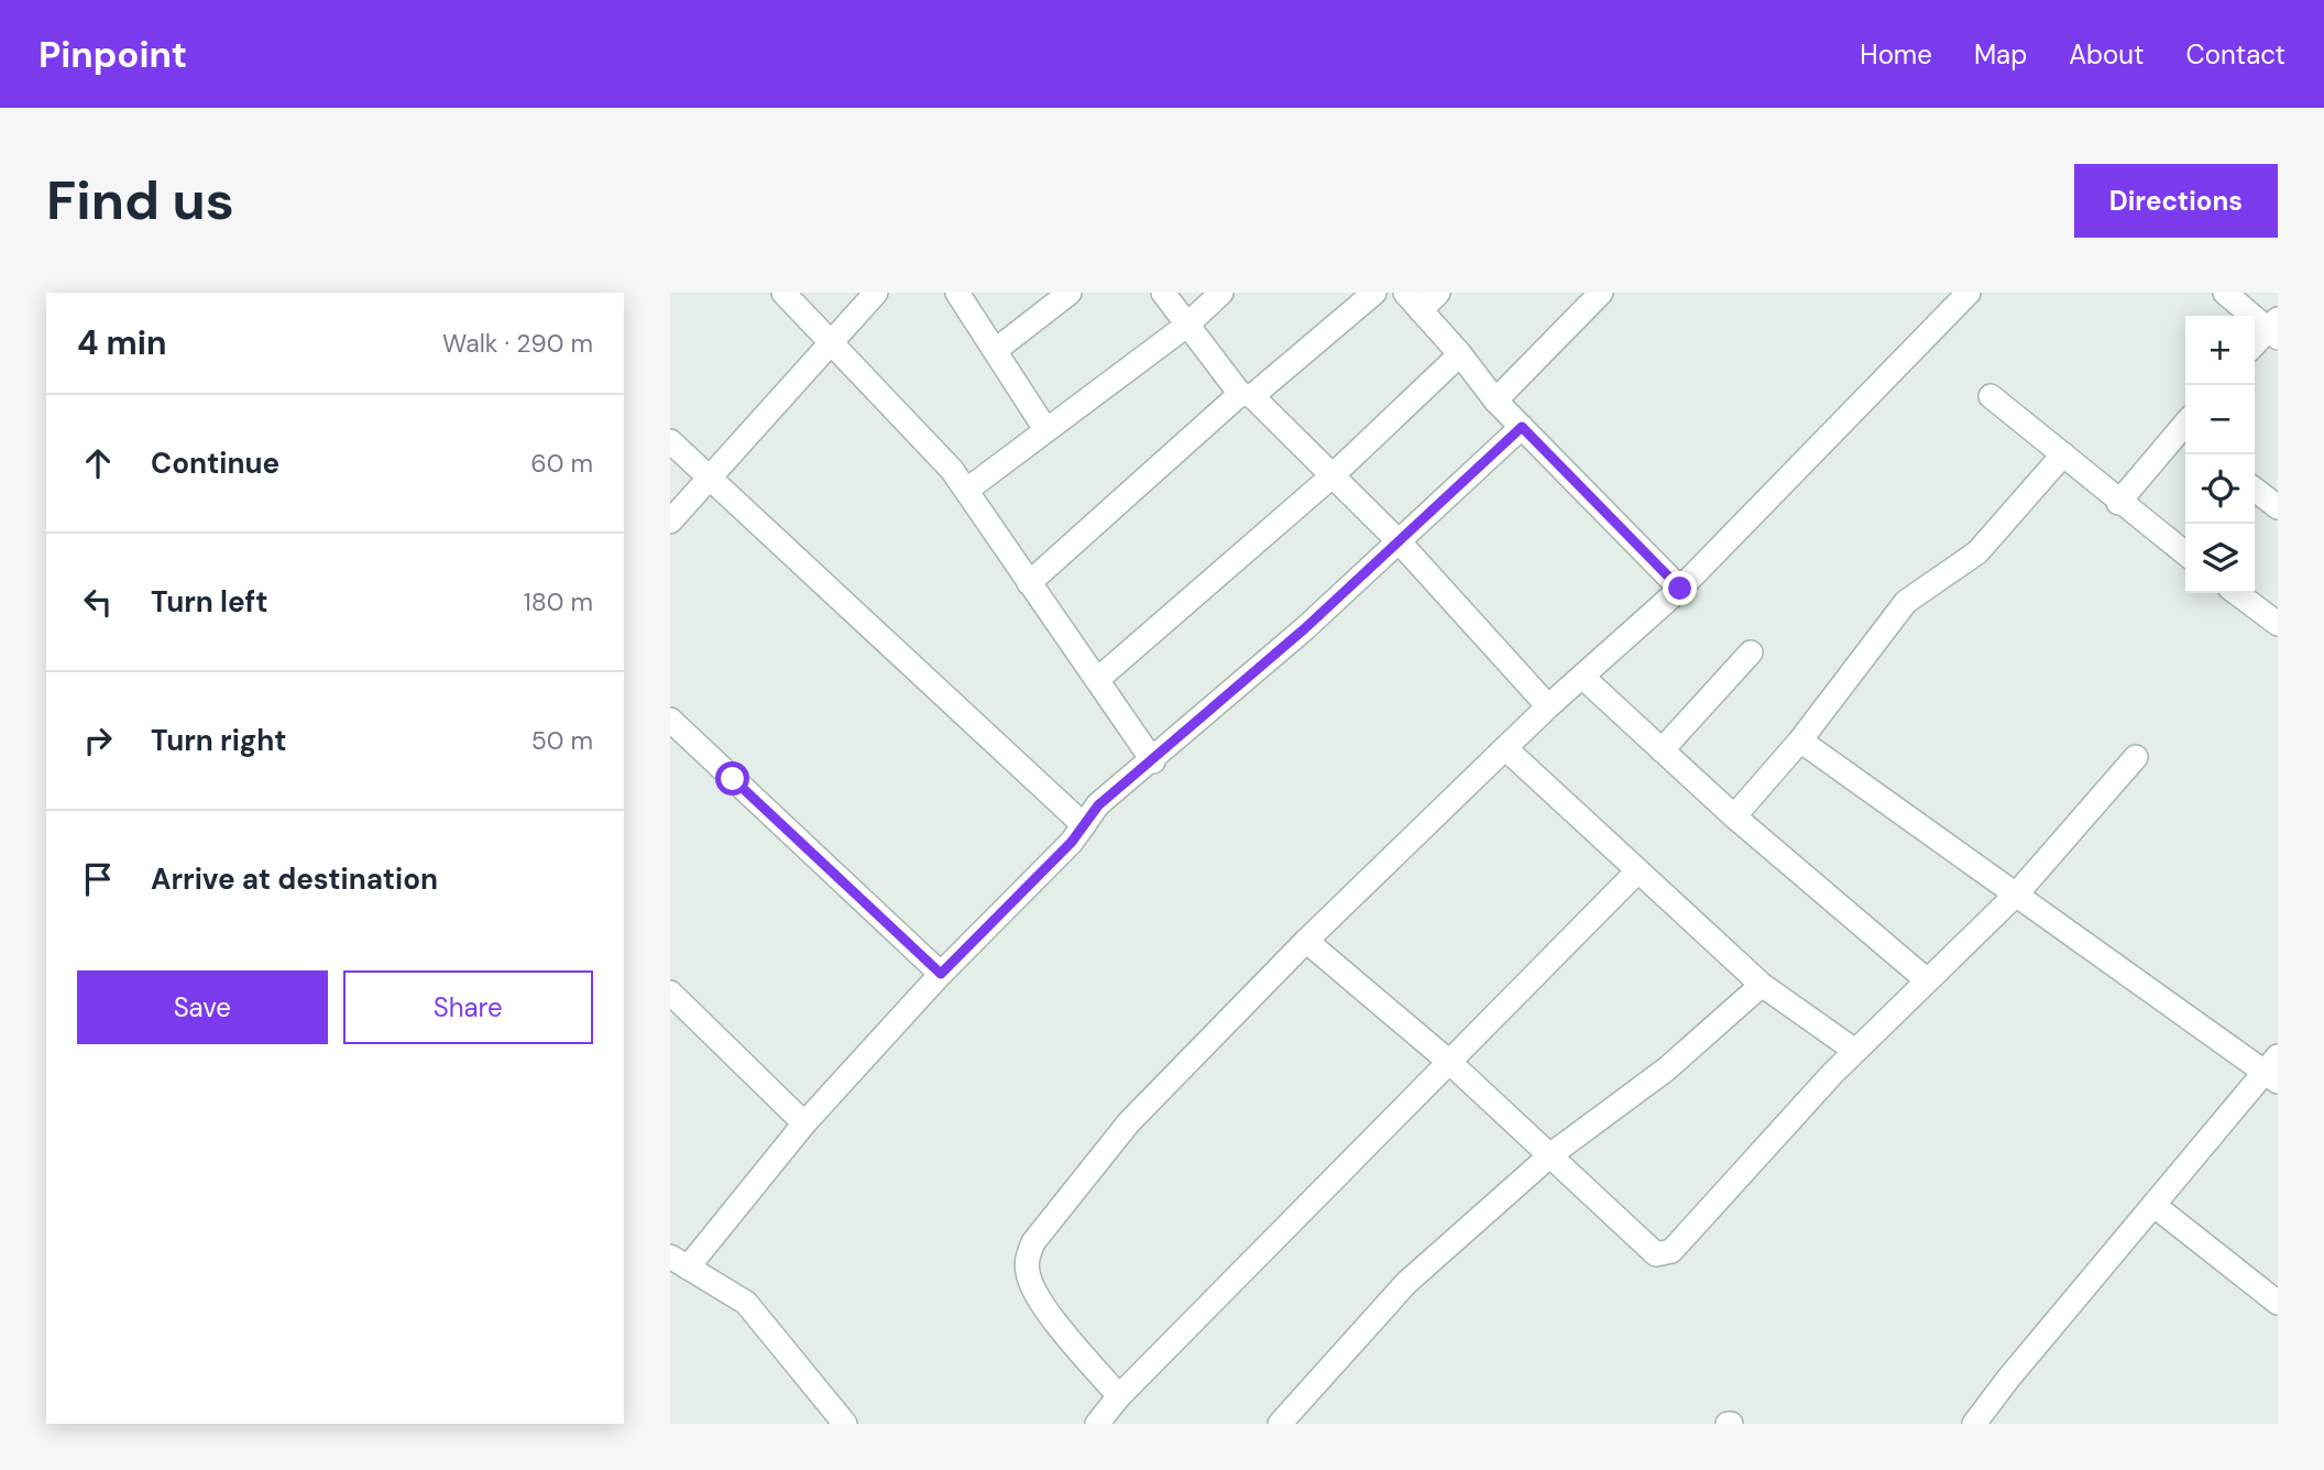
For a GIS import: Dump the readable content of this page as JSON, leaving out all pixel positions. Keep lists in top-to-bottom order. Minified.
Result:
{"page":{"header":"Pinpoint","nav":["Home","Map","About","Contact"],"buttons":["Directions",["Save","Share"]],"title":"Find us","heading":["4 min","Walk · 290 m"],"map_buttons":["+","−"],"list":[["Continue","60 m"],["Turn left","180 m"],["Turn right","50 m"],"Arrive at destination"]}}
